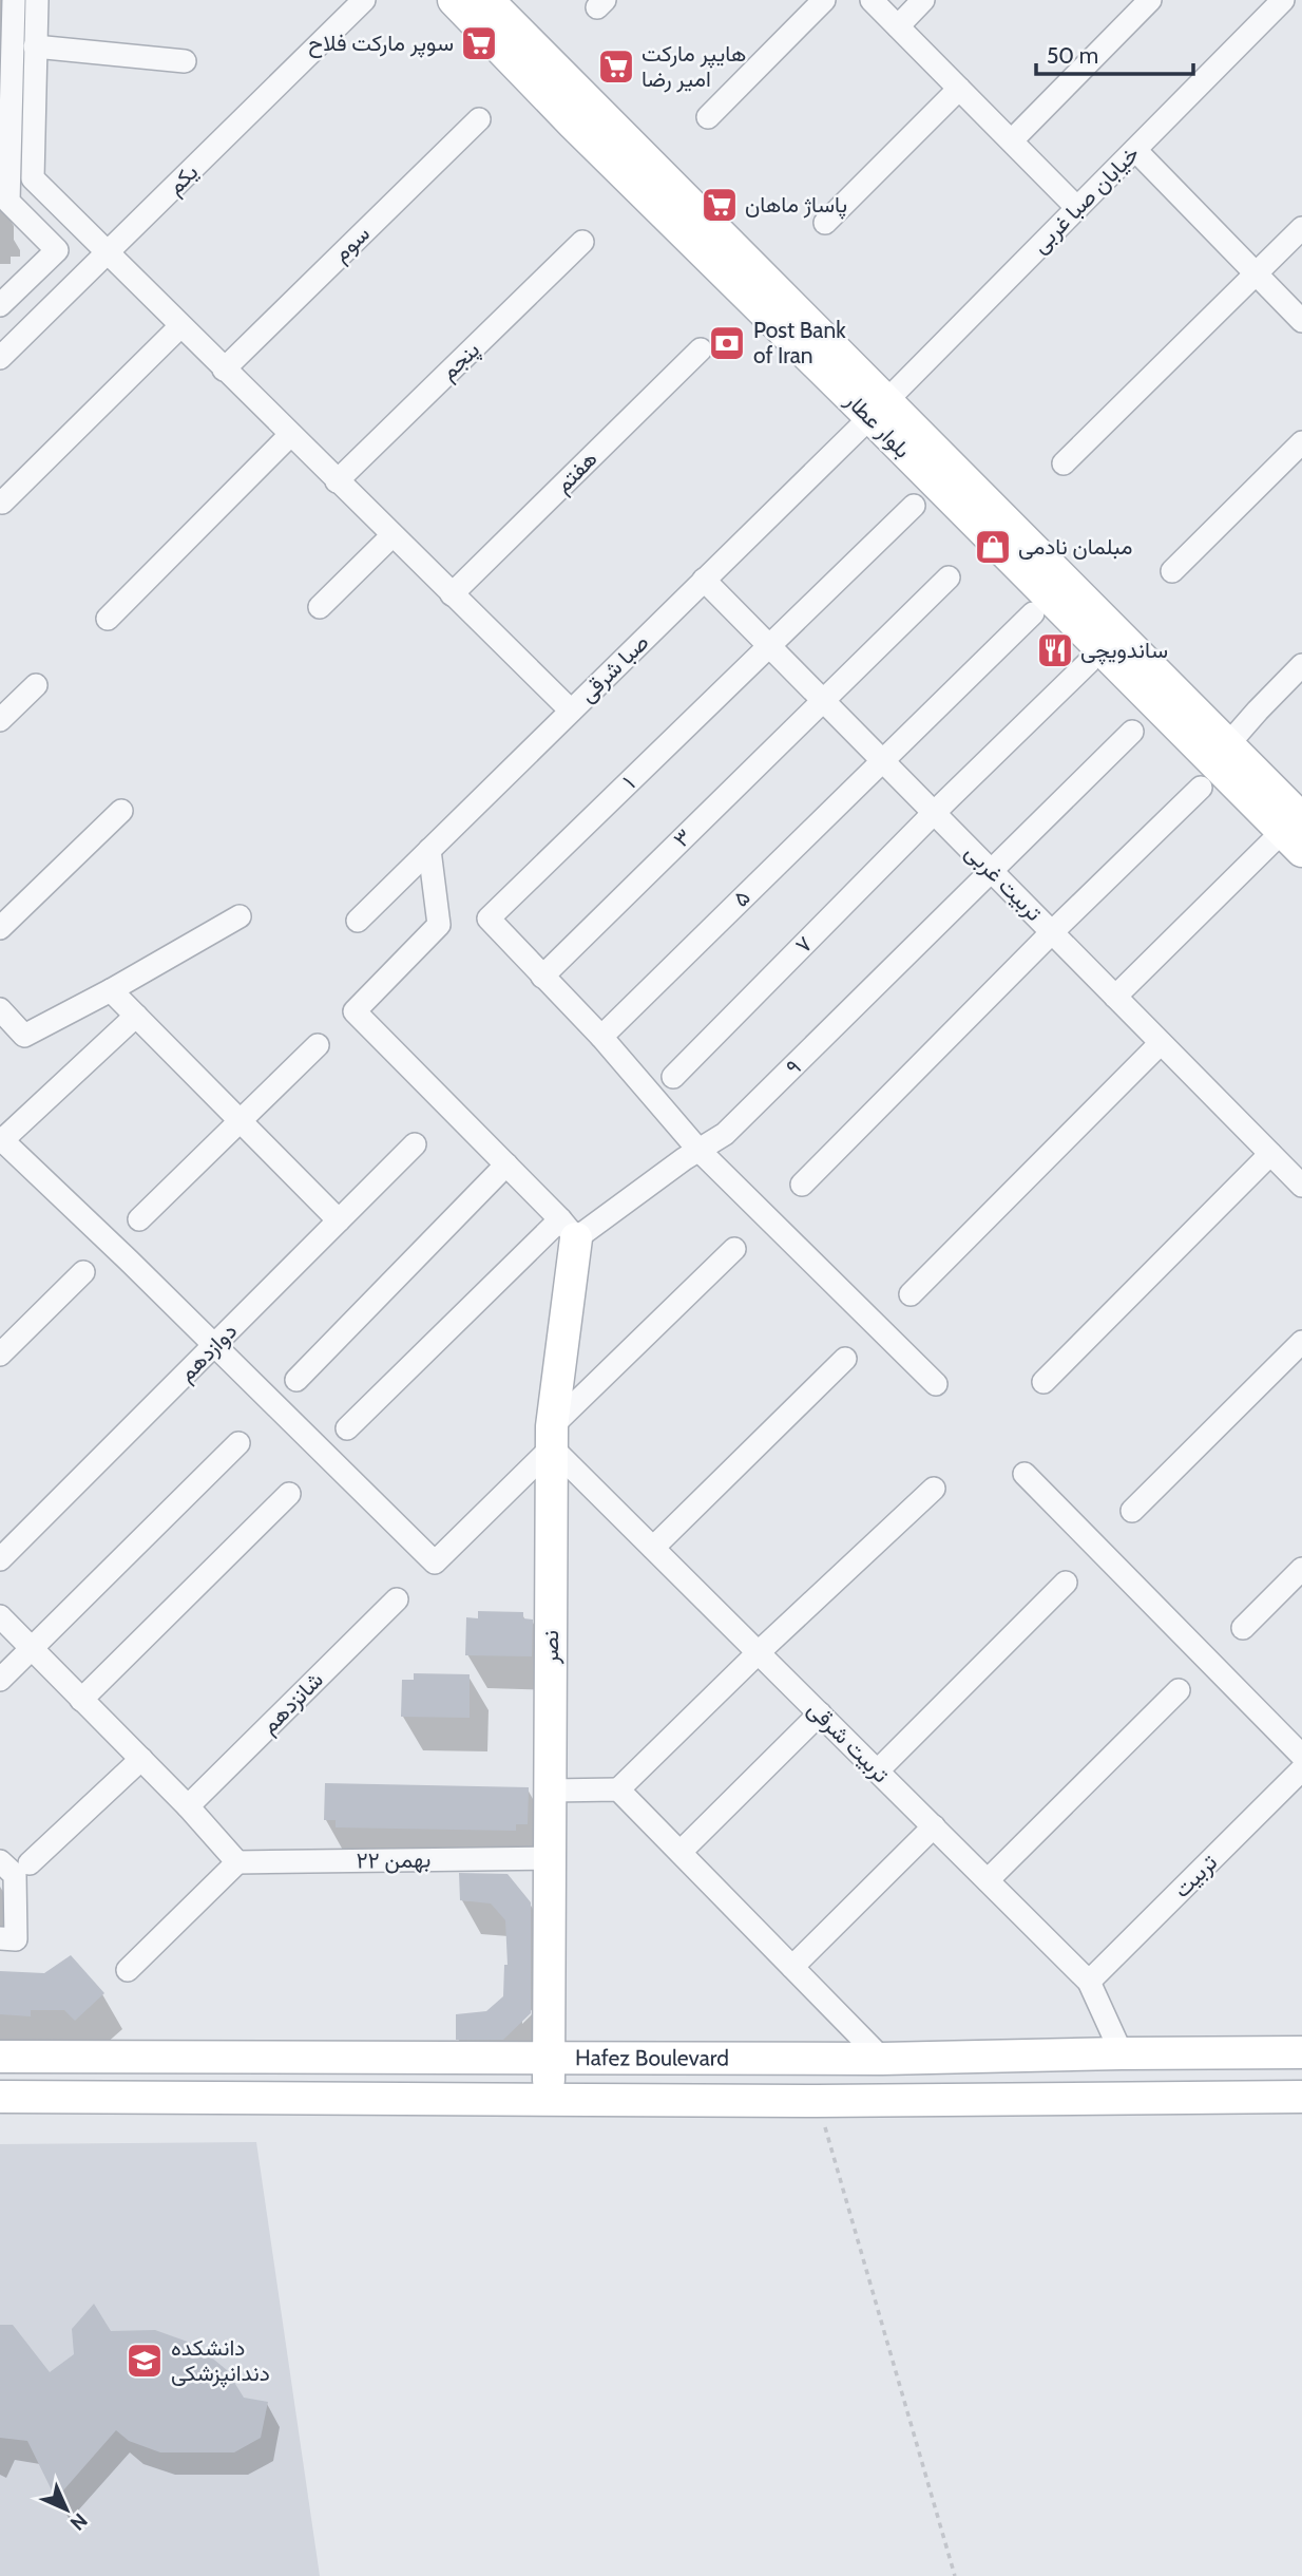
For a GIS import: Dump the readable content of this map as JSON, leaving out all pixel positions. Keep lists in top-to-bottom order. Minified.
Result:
{"streets":{"street":["یکم","خیابان صبا غربی","سوم","پنجم","بلوار عطار","هفتم","صبا شرقی","۱","۳","تربیت غربی","۵","۷","۹","دوازدهم","نصر","شانزدهم","تربیت شرقی","۲۲ بهمن","تربیت","Hafez Boulevard"]},"crossings":[["خیابان صبا غربی","بلوار عطار"],["خیابان صبا غربی","صبا شرقی"],["بلوار عطار","صبا شرقی"],["صبا شرقی","تربیت غربی"],["۱","۳"],["۱","تربیت غربی"],["۳","تربیت غربی"],["تربیت غربی","۵"],["تربیت غربی","۷"],["تربیت غربی","۹"],["۹","نصر"],["نصر","تربیت شرقی"],["نصر","۲۲ بهمن"],["نصر","Hafez Boulevard"],["تربیت شرقی","تربیت"],["تربیت شرقی","Hafez Boulevard"]],"places":{"supermarket":["سوپر مارکت فلاح","هایپر مارکت امیر رضا","پاساژ ماهان"],"bank":["Post Bank of Iran"],"shop":["مبلمان نادمی"],"restaurant":["ساندویچی"],"school or university":["دانشکده دندانپزشکی"]},"scale_bar":"50 m","north":"bottom right"}
